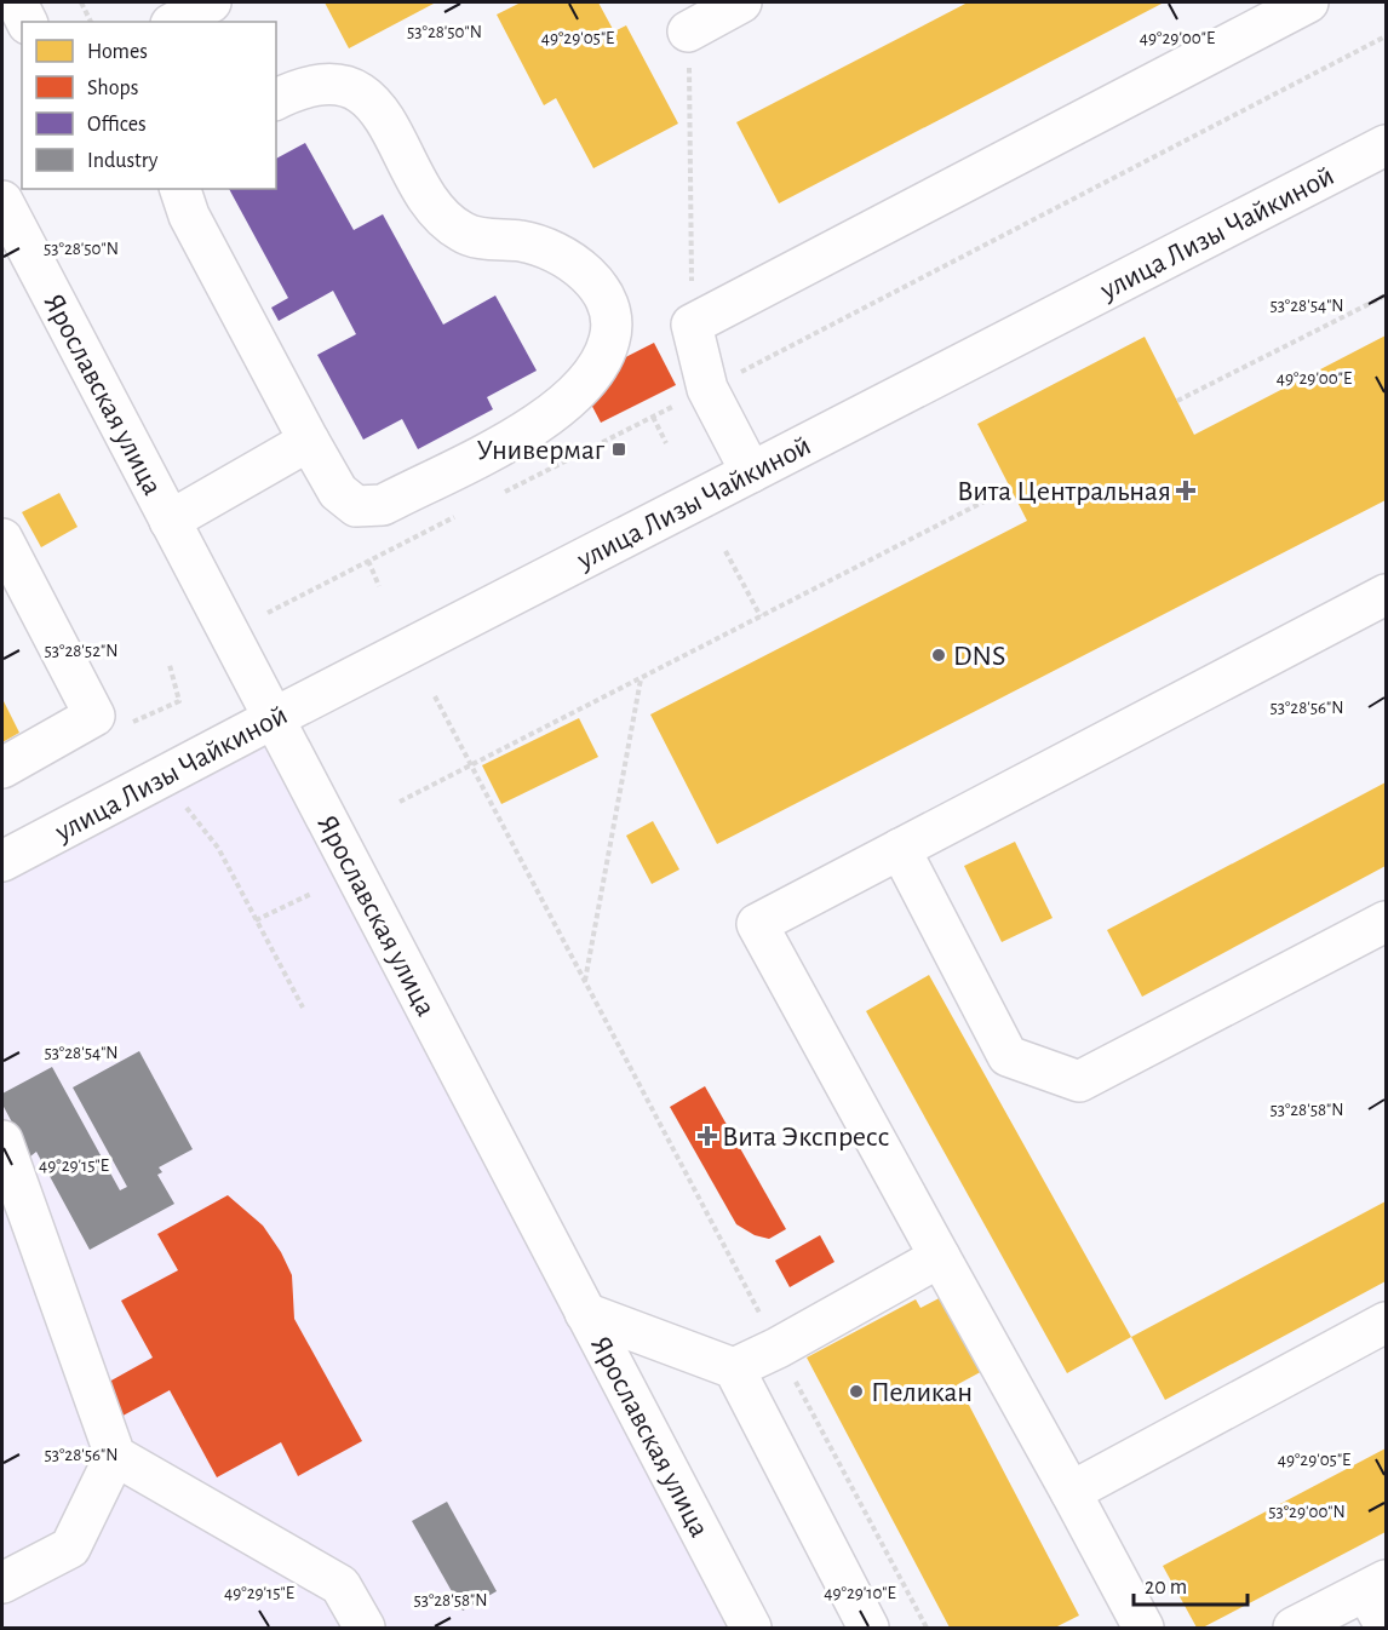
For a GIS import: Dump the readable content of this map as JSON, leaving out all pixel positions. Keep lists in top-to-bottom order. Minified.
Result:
{"streets":{"main road":["улица Лизы Чайкиной","Ярославская улица"]},"crossings":[["улица Лизы Чайкиной","Ярославская улица"]],"places":{"transit":["Универмаг"],"health":["Вита Центральная","Вита Экспресс"],"other":["DNS","Пеликан"]},"legend":["Homes","Shops","Offices","Industry"],"scale_bar":"20 m","coordinates":["53°28'50\"N","49°29'05\"E","49°29'00\"E","53°28'54\"N","53°28'52\"N","53°28'56\"N","53°28'58\"N","49°29'15\"E","53°29'00\"N","49°29'10\"E"]}
